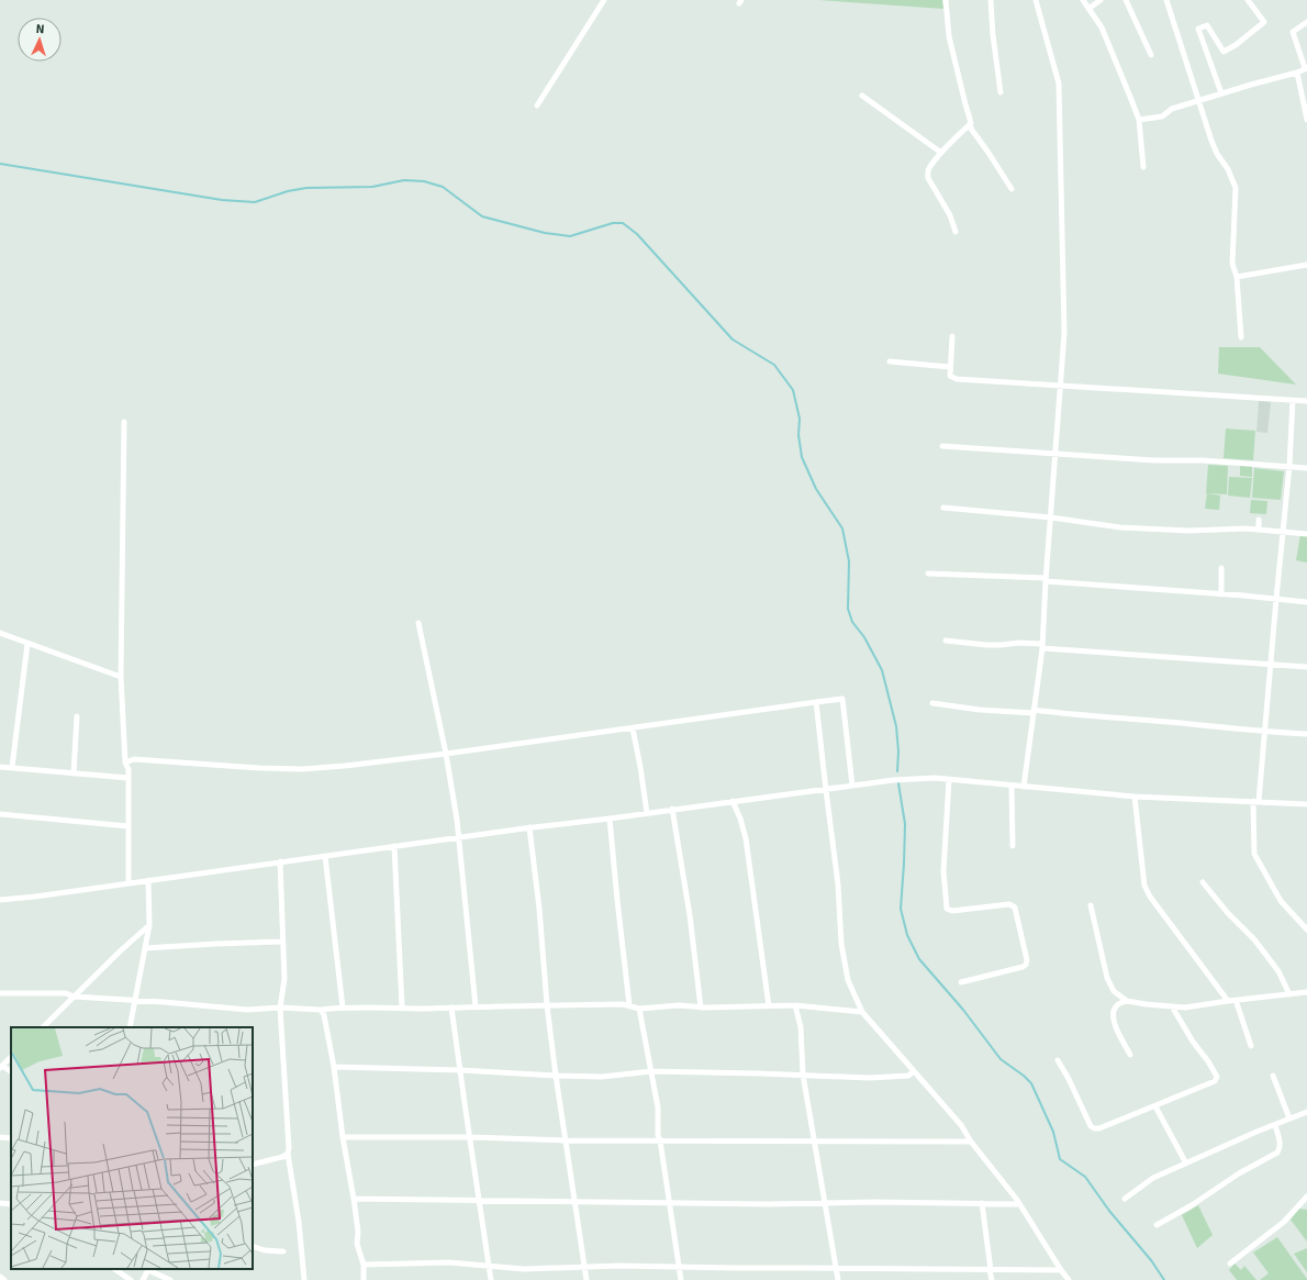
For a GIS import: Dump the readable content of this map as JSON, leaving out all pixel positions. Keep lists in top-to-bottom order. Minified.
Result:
{"north":"top"}
